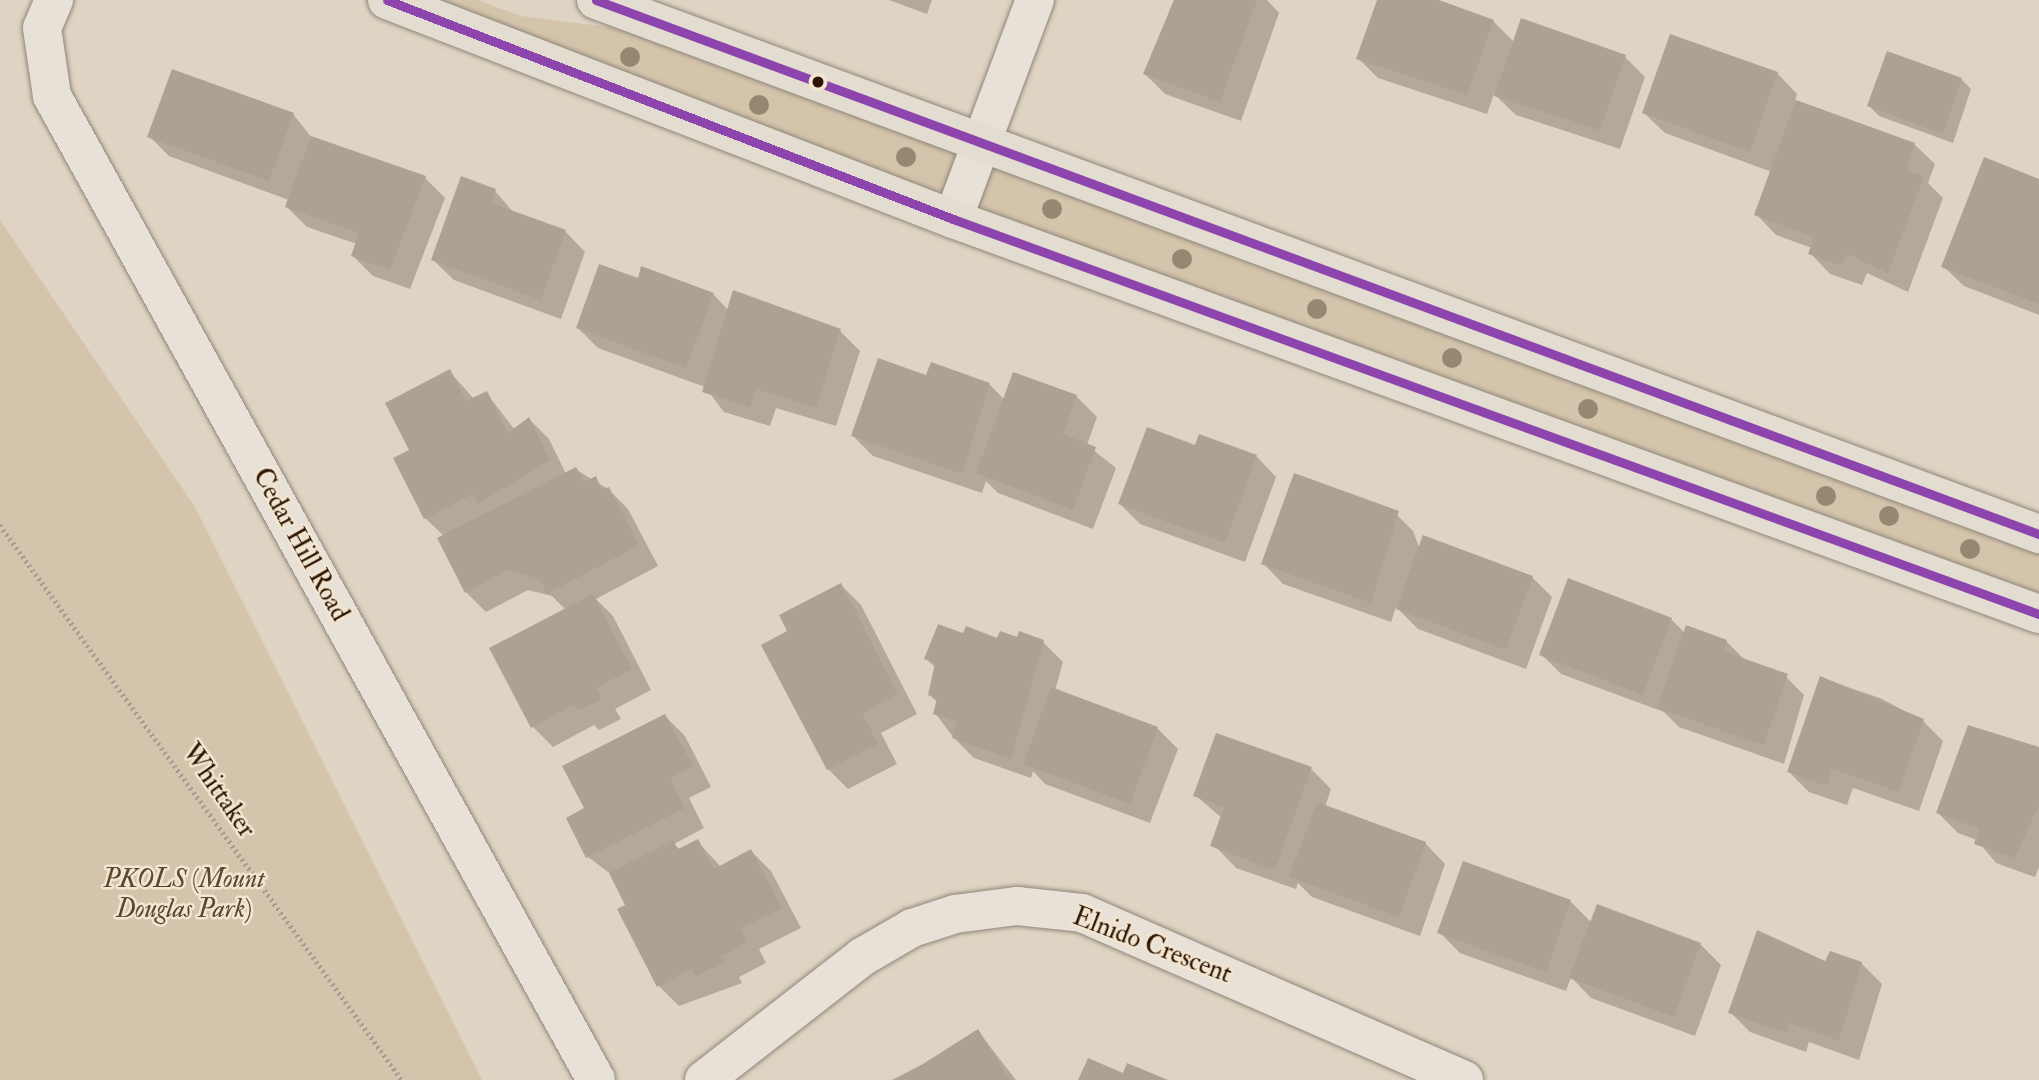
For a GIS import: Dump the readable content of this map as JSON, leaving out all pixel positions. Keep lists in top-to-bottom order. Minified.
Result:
{"streets":{"street":["Cedar Hill Road","Elnido Crescent"],"path":["Whittaker"]},"parks":["PKOLS (Mount Douglas Park)"]}
